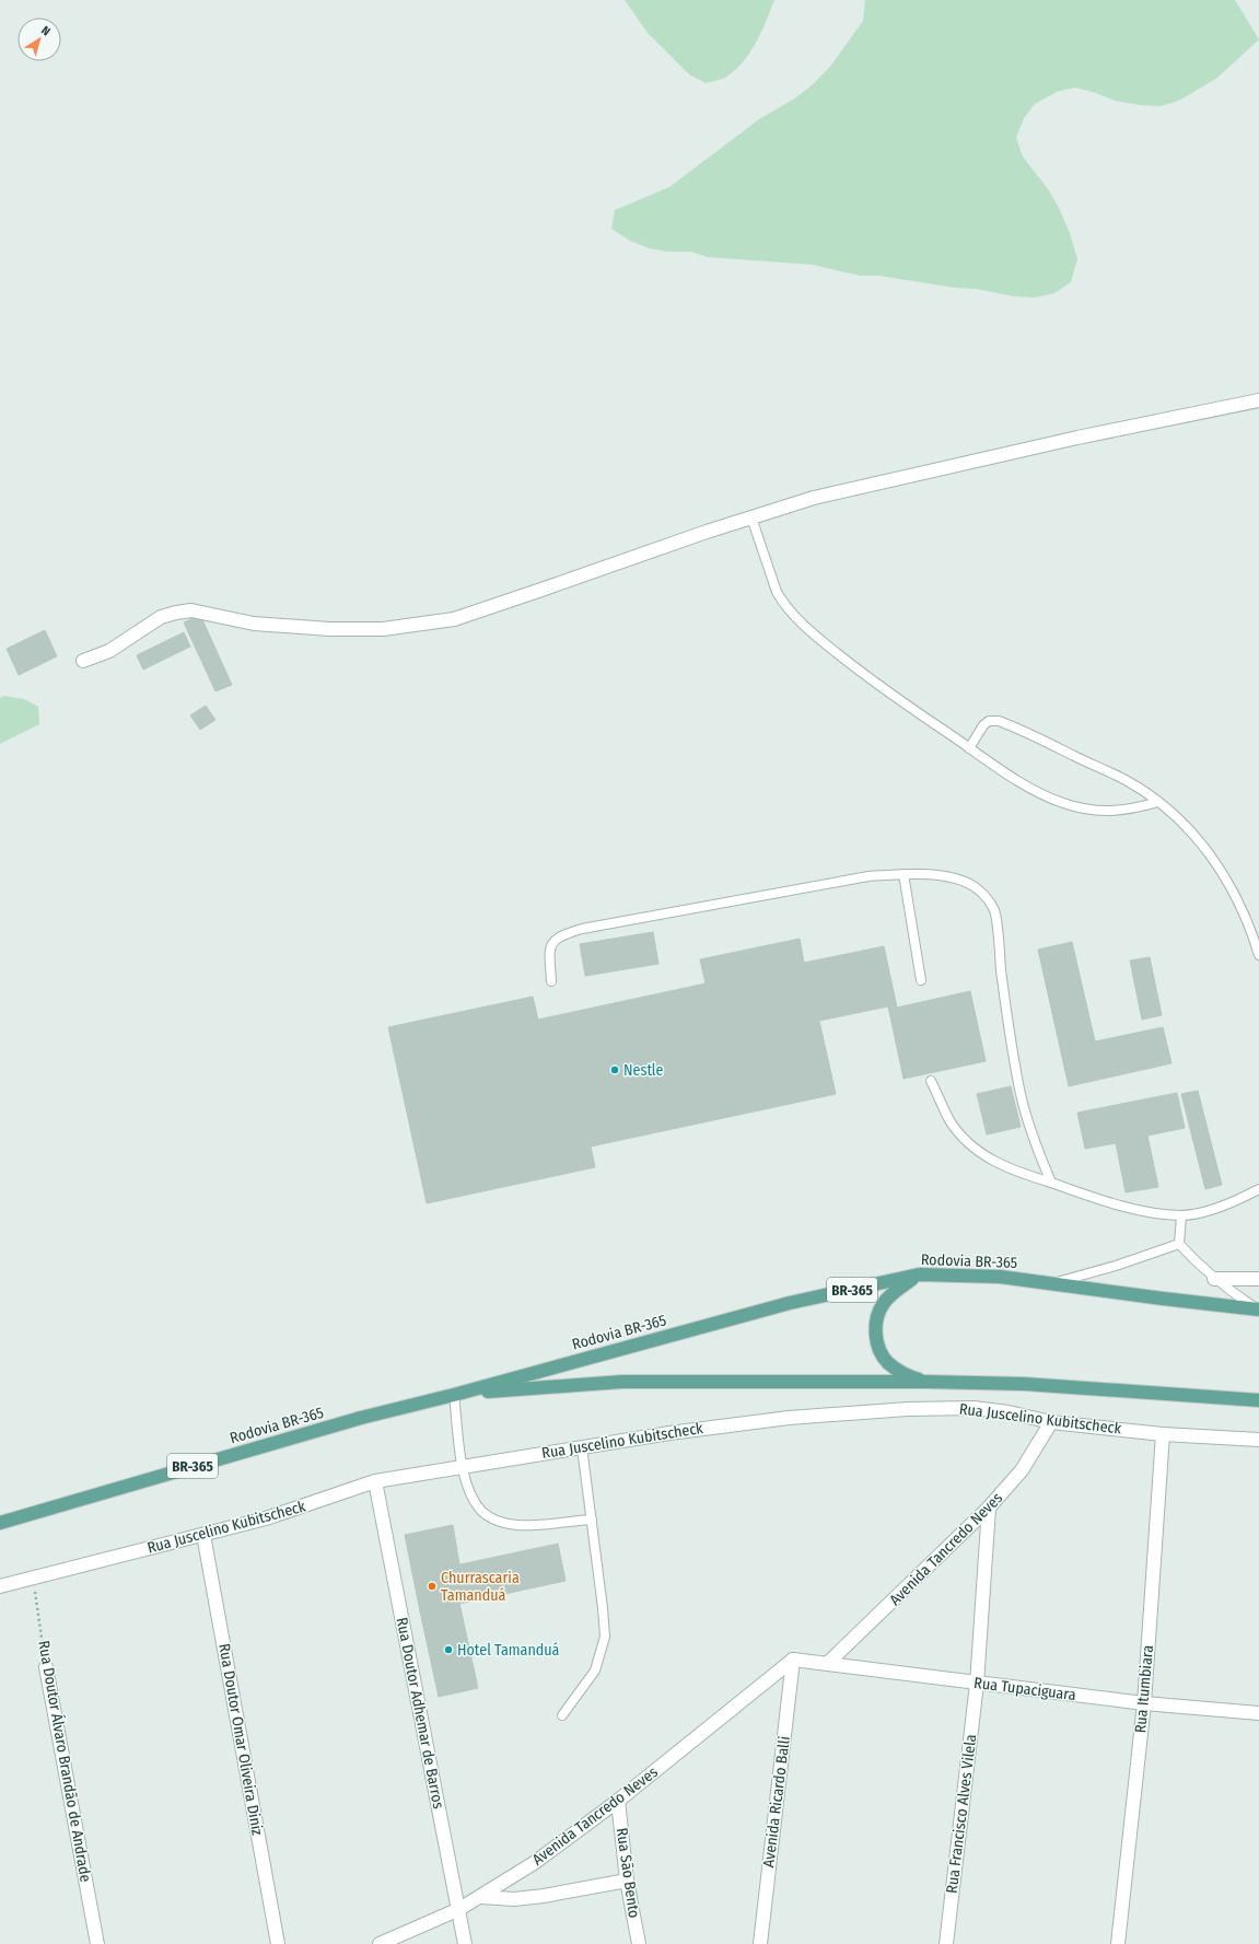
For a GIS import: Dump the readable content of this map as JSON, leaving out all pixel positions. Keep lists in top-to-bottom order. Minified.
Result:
{"streets":{"main road":["Rodovia BR-365","BR-365"],"street":["Rua Juscelino Kubitscheck","Avenida Tancredo Neves","Rua Tupaciguara","Rua Itumbiara","Rua Doutor Adhemar de Barros","Rua Doutor Omar Oliveira Diniz","Rua Doutor Álvaro Brandão de Andrade","Avenida Ricardo Balli","Rua Francisco Alves Vilela","Rua São Bento"]},"crossings":[["Rodovia BR-365","BR-365"],["Rua Juscelino Kubitscheck","Avenida Tancredo Neves"],["Rua Juscelino Kubitscheck","Rua Itumbiara"],["Rua Juscelino Kubitscheck","Rua Doutor Adhemar de Barros"],["Rua Juscelino Kubitscheck","Rua Doutor Omar Oliveira Diniz"],["Rua Juscelino Kubitscheck","Rua Doutor Álvaro Brandão de Andrade"],["Avenida Tancredo Neves","Rua Tupaciguara"],["Avenida Tancredo Neves","Rua Doutor Adhemar de Barros"],["Avenida Tancredo Neves","Avenida Ricardo Balli"],["Avenida Tancredo Neves","Rua Francisco Alves Vilela"],["Avenida Tancredo Neves","Rua São Bento"],["Rua Tupaciguara","Rua Itumbiara"],["Rua Tupaciguara","Avenida Ricardo Balli"],["Rua Tupaciguara","Rua Francisco Alves Vilela"]],"places":["Nestle","Churrascaria Tamanduá","Hotel Tamanduá"],"north":"top right"}
